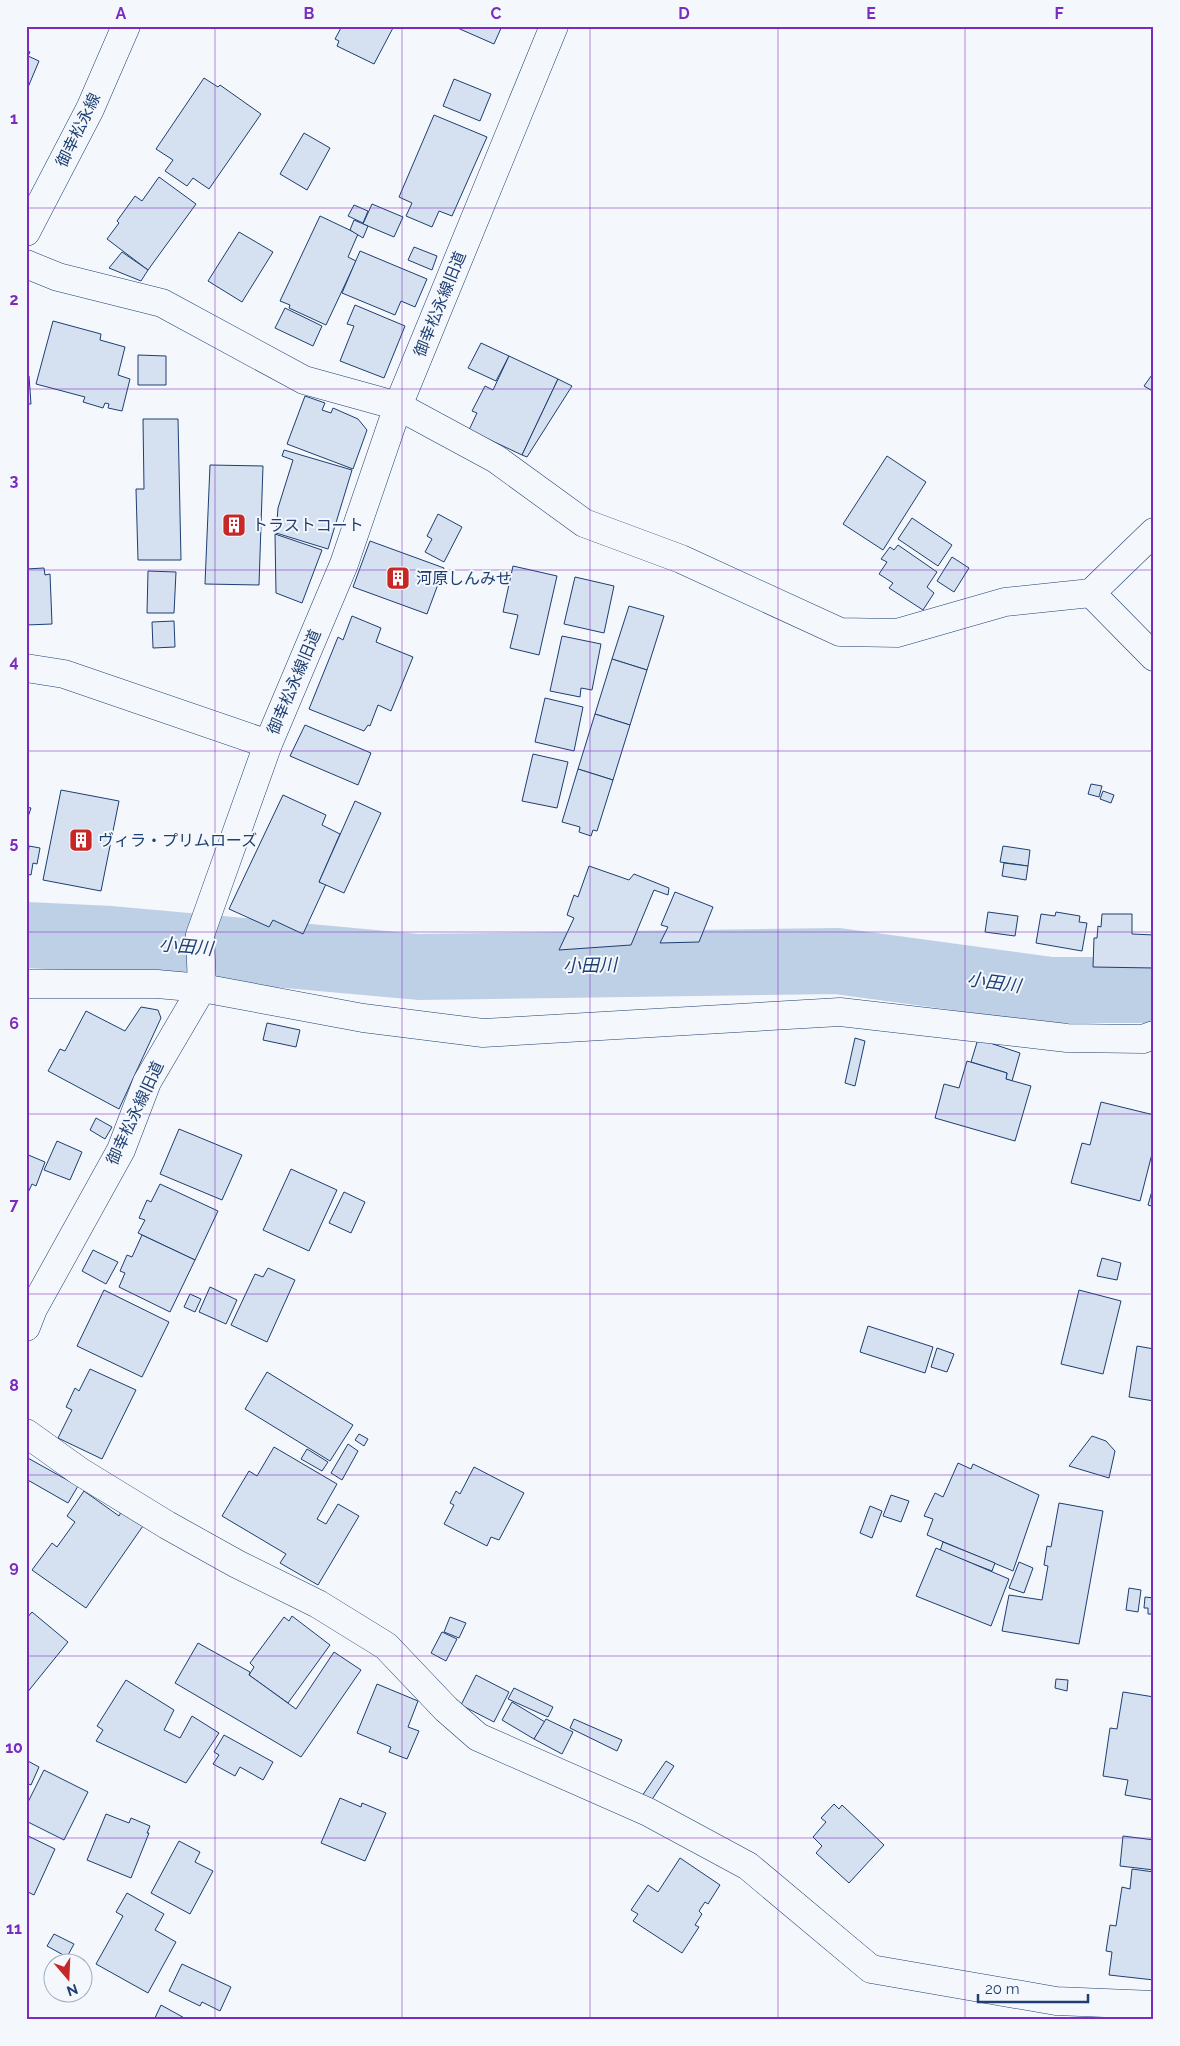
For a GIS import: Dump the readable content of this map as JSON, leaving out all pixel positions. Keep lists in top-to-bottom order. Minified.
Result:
{"streets":{"street":["御幸松永線","御幸松永線旧道"]},"water":["小田川"],"places":{"building":["トラストコート","河原しんみせ","ヴィラ・プリムローズ"]},"scale_bar":"20 m","north":"bottom","grid":{"columns":["A","B","C","D","E","F"],"rows":["1","2","3","4","5","6","7","8","9","10","11"]}}
